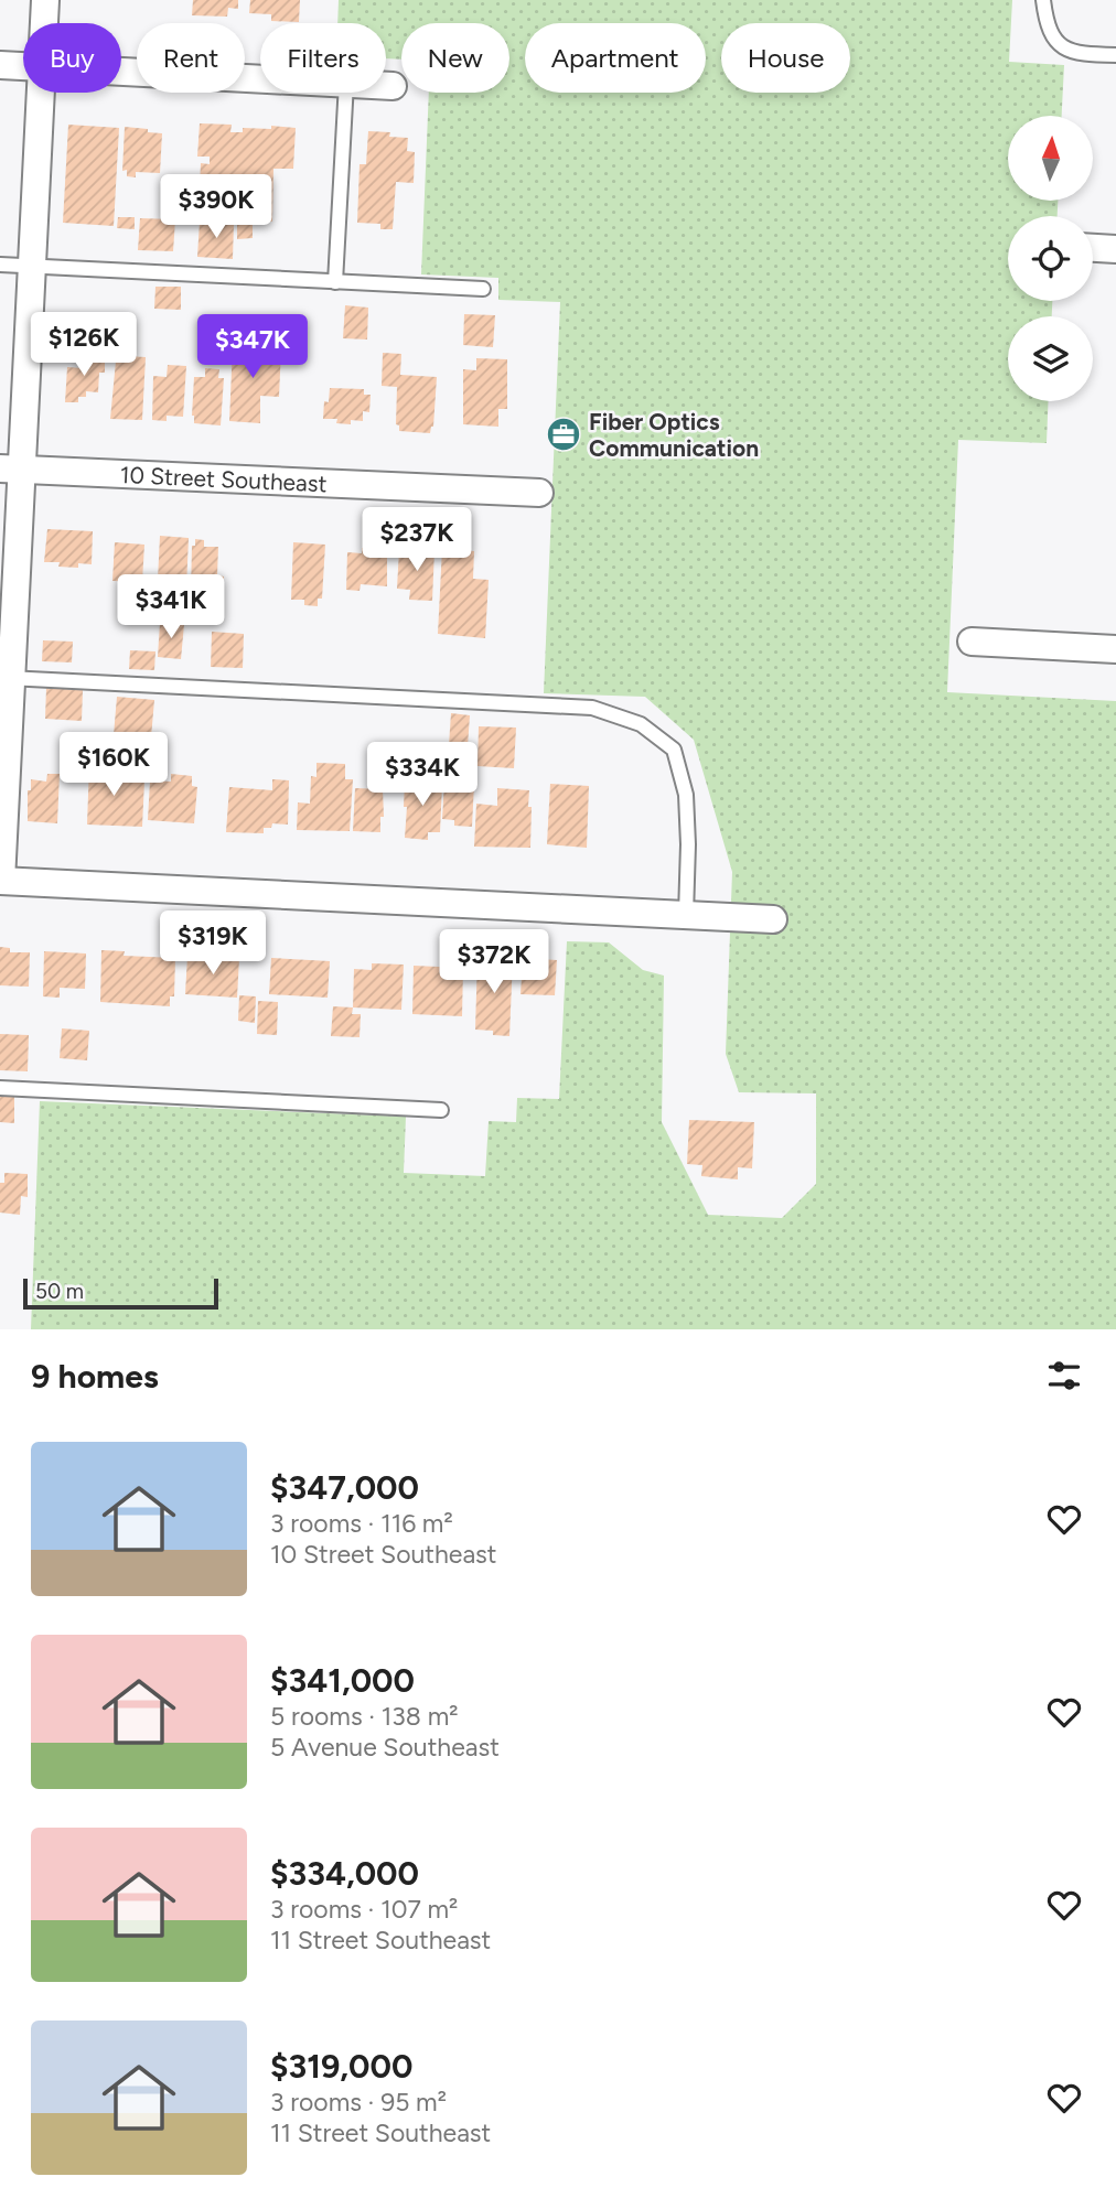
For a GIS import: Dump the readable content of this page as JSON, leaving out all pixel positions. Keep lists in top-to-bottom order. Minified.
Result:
{"streets":{"street":["10 Street Southeast"]},"places":{"office":["Fiber Optics Communication"]},"scale_bar":"50 m","north":"top","page":{"chip":["Buy","Rent","Filters","New","Apartment","House"],"price":["$390K","$126K","$347K","$237K","$341K","$160K","$334K","$319K","$372K"],"scale":"50 m","heading":"9 homes","list":[{"name":"$347,000","note":"3 rooms · 116 m² · 10 Street Southeast"},{"name":"$341,000","note":"5 rooms · 138 m² · 5 Avenue Southeast"},{"name":"$334,000","note":"3 rooms · 107 m² · 11 Street Southeast"},{"name":"$319,000","note":"3 rooms · 95 m² · 11 Street Southeast"}]}}
